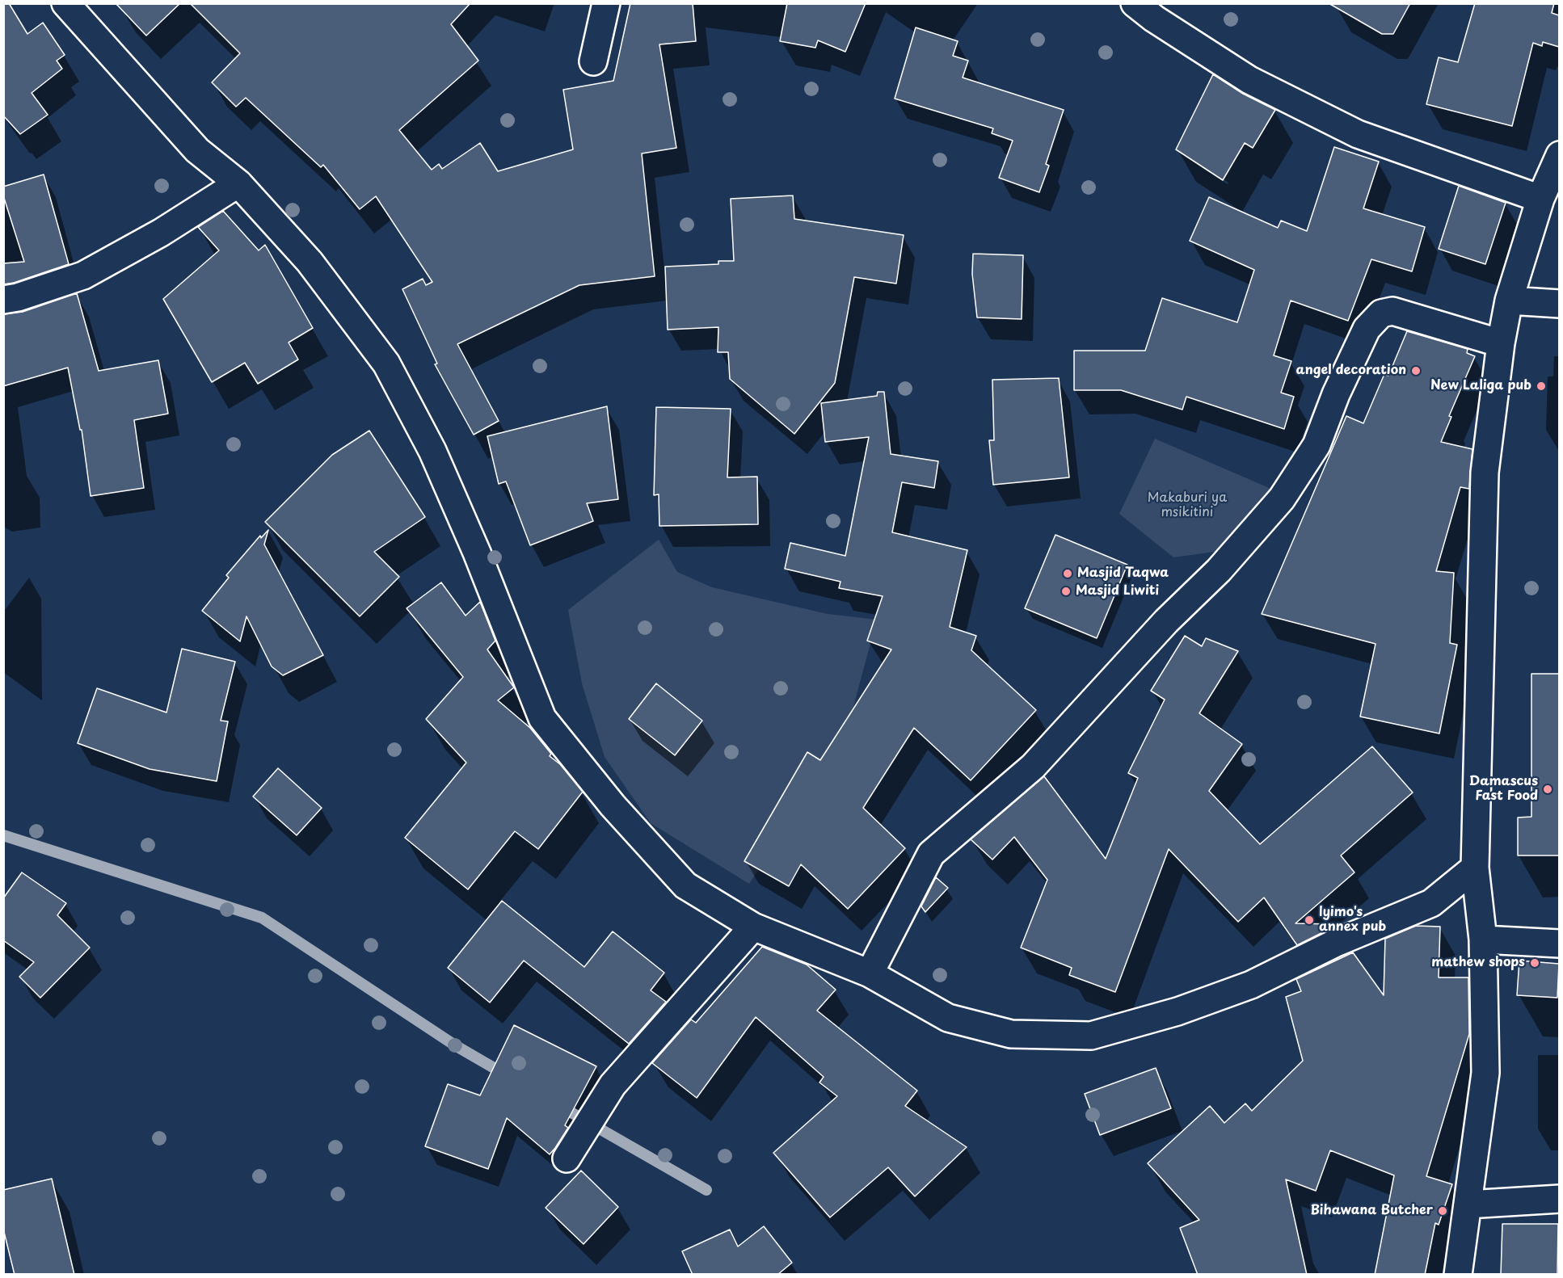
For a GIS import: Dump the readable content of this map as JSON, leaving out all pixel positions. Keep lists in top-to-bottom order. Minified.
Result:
{"parks":["Makaburi ya msikitini"],"places":["angel decoration","New Laliga pub","Masjid Taqwa","Masjid Liwiti","Damascus Fast Food","lyimo's annex pub","mathew shops","Bihawana Butcher"]}
